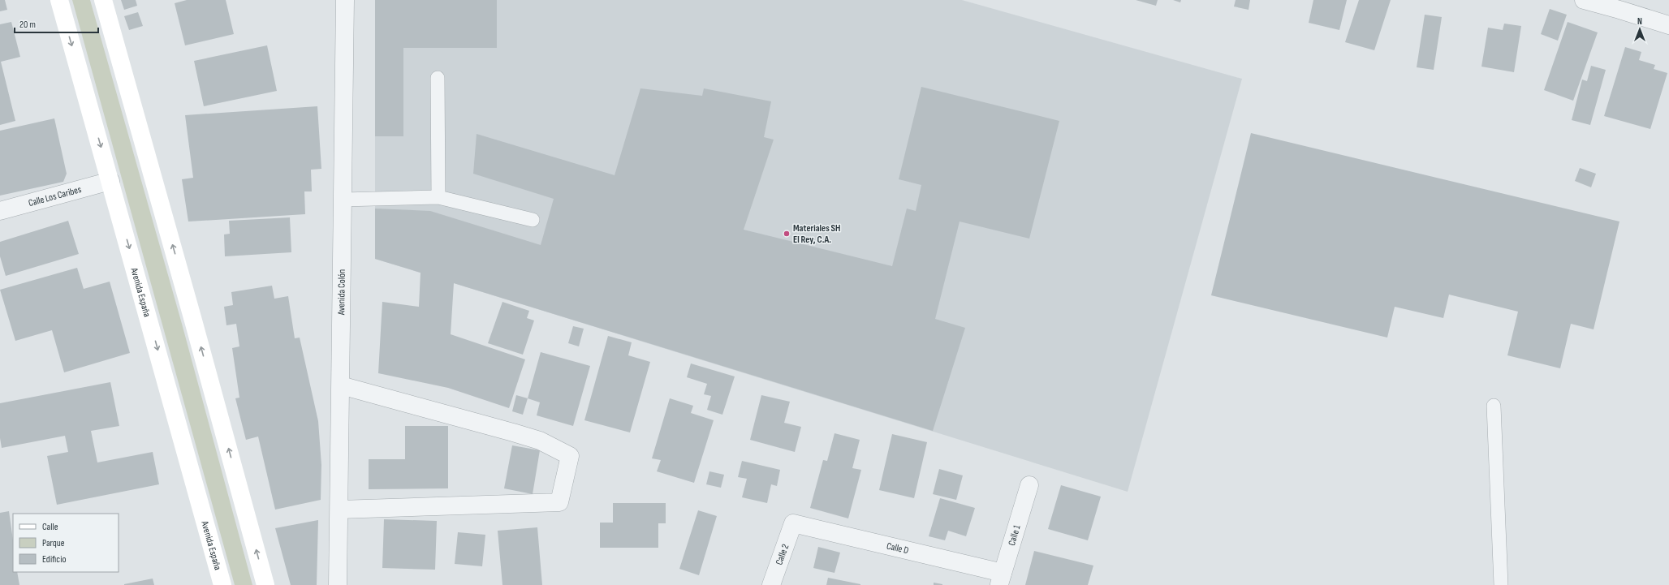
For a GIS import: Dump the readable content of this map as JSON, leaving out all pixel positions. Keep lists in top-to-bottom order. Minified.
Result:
{"streets":{"main road":["Avenida España"],"street":["Calle Los Caribes","Avenida Colón","Calle 1","Calle D","Calle 2"]},"crossings":[["Calle Los Caribes","Avenida España"],["Calle 1","Calle D"],["Calle D","Calle 2"]],"places":["Materiales SH El Rey, C.A."],"legend":["Calle","Parque","Edificio"],"scale_bar":"20 m","north":"top"}
